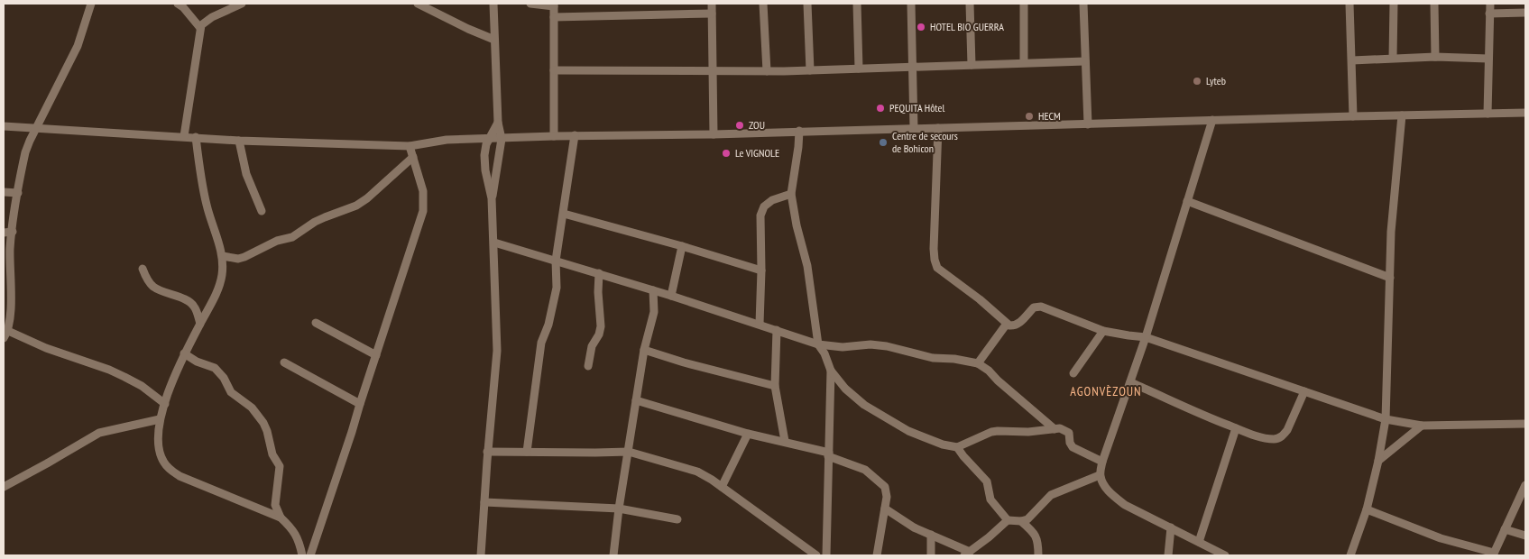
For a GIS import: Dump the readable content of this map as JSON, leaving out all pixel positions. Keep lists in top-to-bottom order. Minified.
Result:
{"districts":["AGONVÈZOUN"],"places":["HOTEL BIO GUERRA","Lyteb","PEQUITA Hôtel","HECM","ZOU","Centre de secours de Bohicon","Le VIGNOLE"]}
